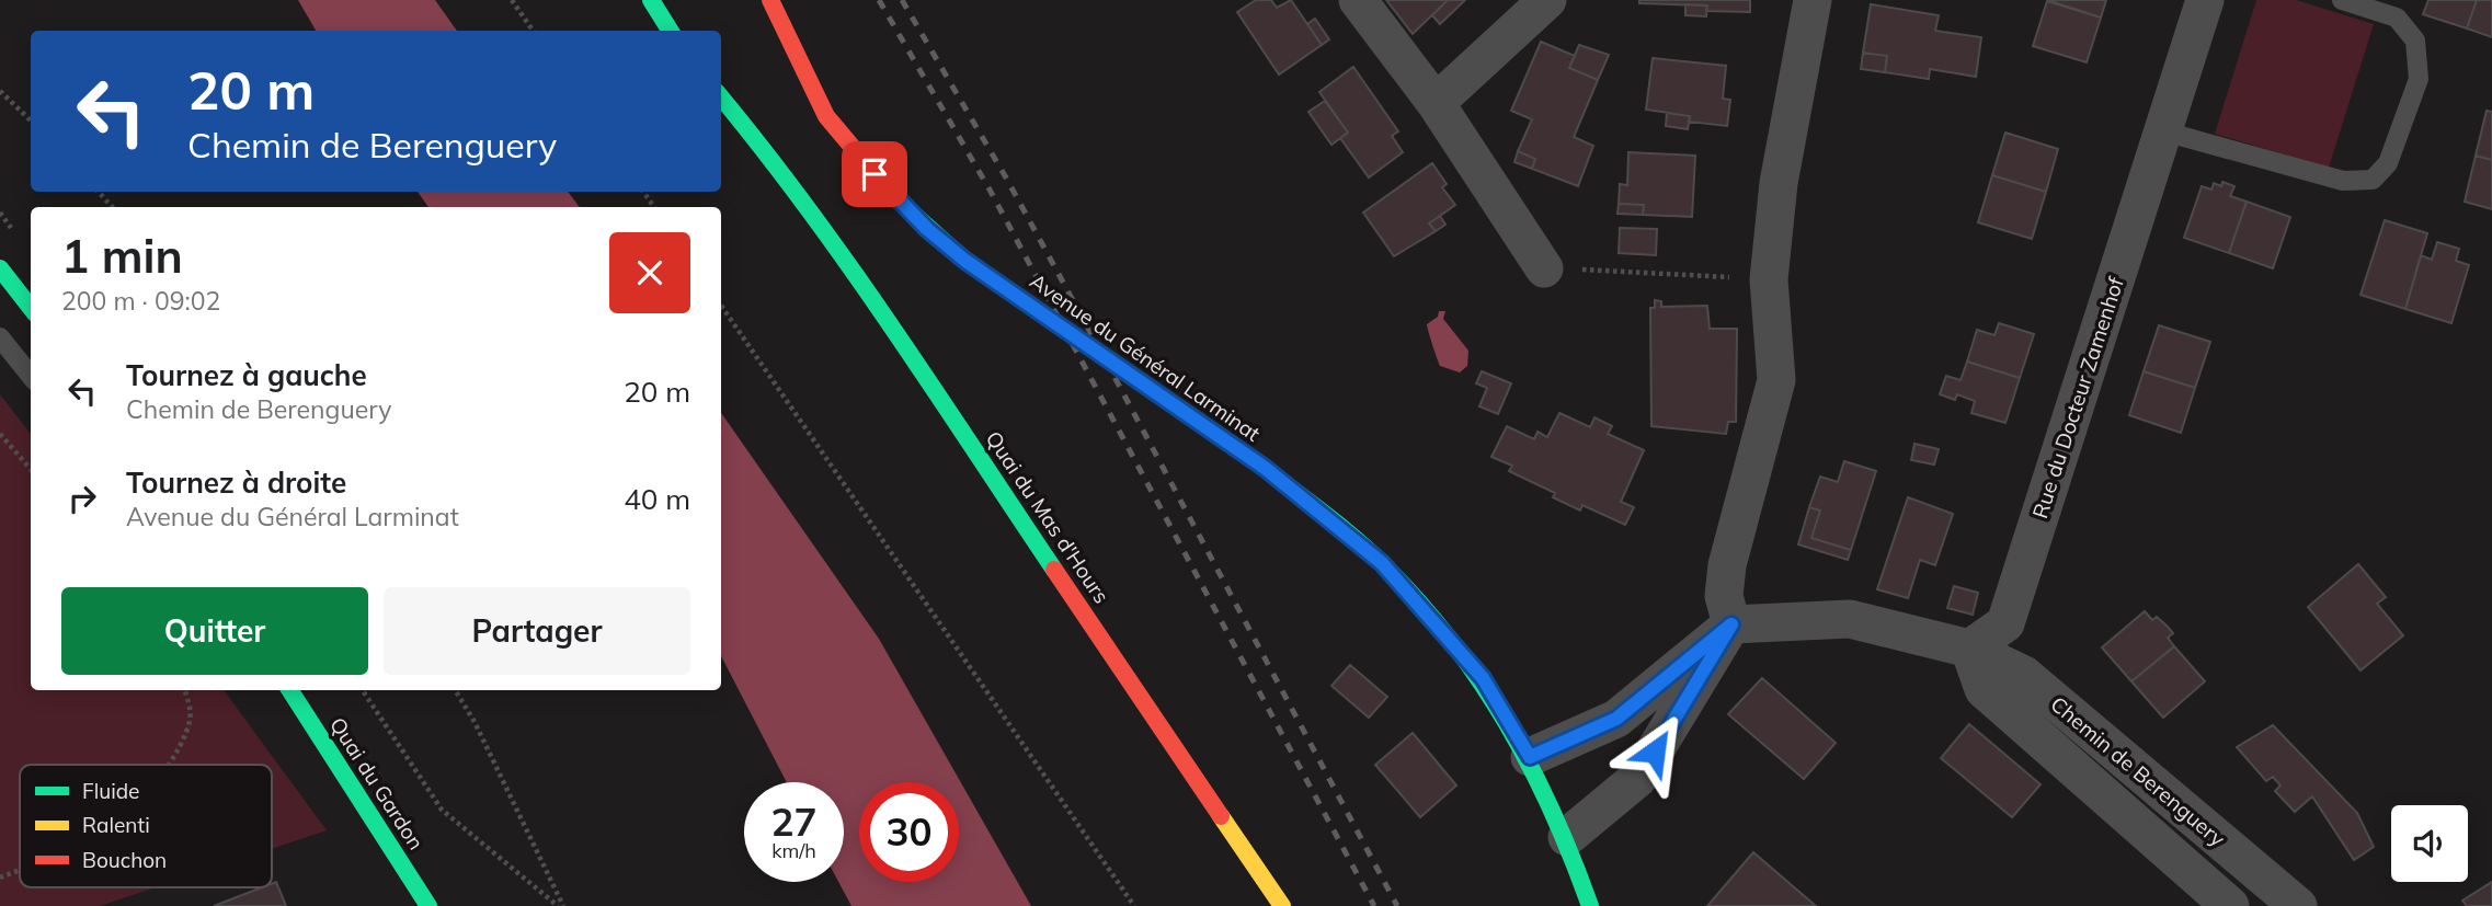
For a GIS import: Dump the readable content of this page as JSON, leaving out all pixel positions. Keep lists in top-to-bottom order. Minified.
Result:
{"streets":{"main road":["Avenue du Général Larminat","Quai du Mas d'Hours","Quai du Gardon"],"street":["Rue du Docteur Zamenhof","Chemin de Berenguery"]},"crossings":[["Rue du Docteur Zamenhof","Chemin de Berenguery"]],"legend":["Fluide","Ralenti","Bouchon"],"page":{"turn":["20 m","Chemin de Berenguery"],"heading":["1 min","200 m · 09:02"],"list":[{"name":"Tournez à gauche","note":"Chemin de Berenguery","value":"20 m"},{"name":"Tournez à droite","note":"Avenue du Général Larminat","value":"40 m"}],"buttons":["Quitter","Partager"],"speed":"27 km/h","limit":"30"}}
